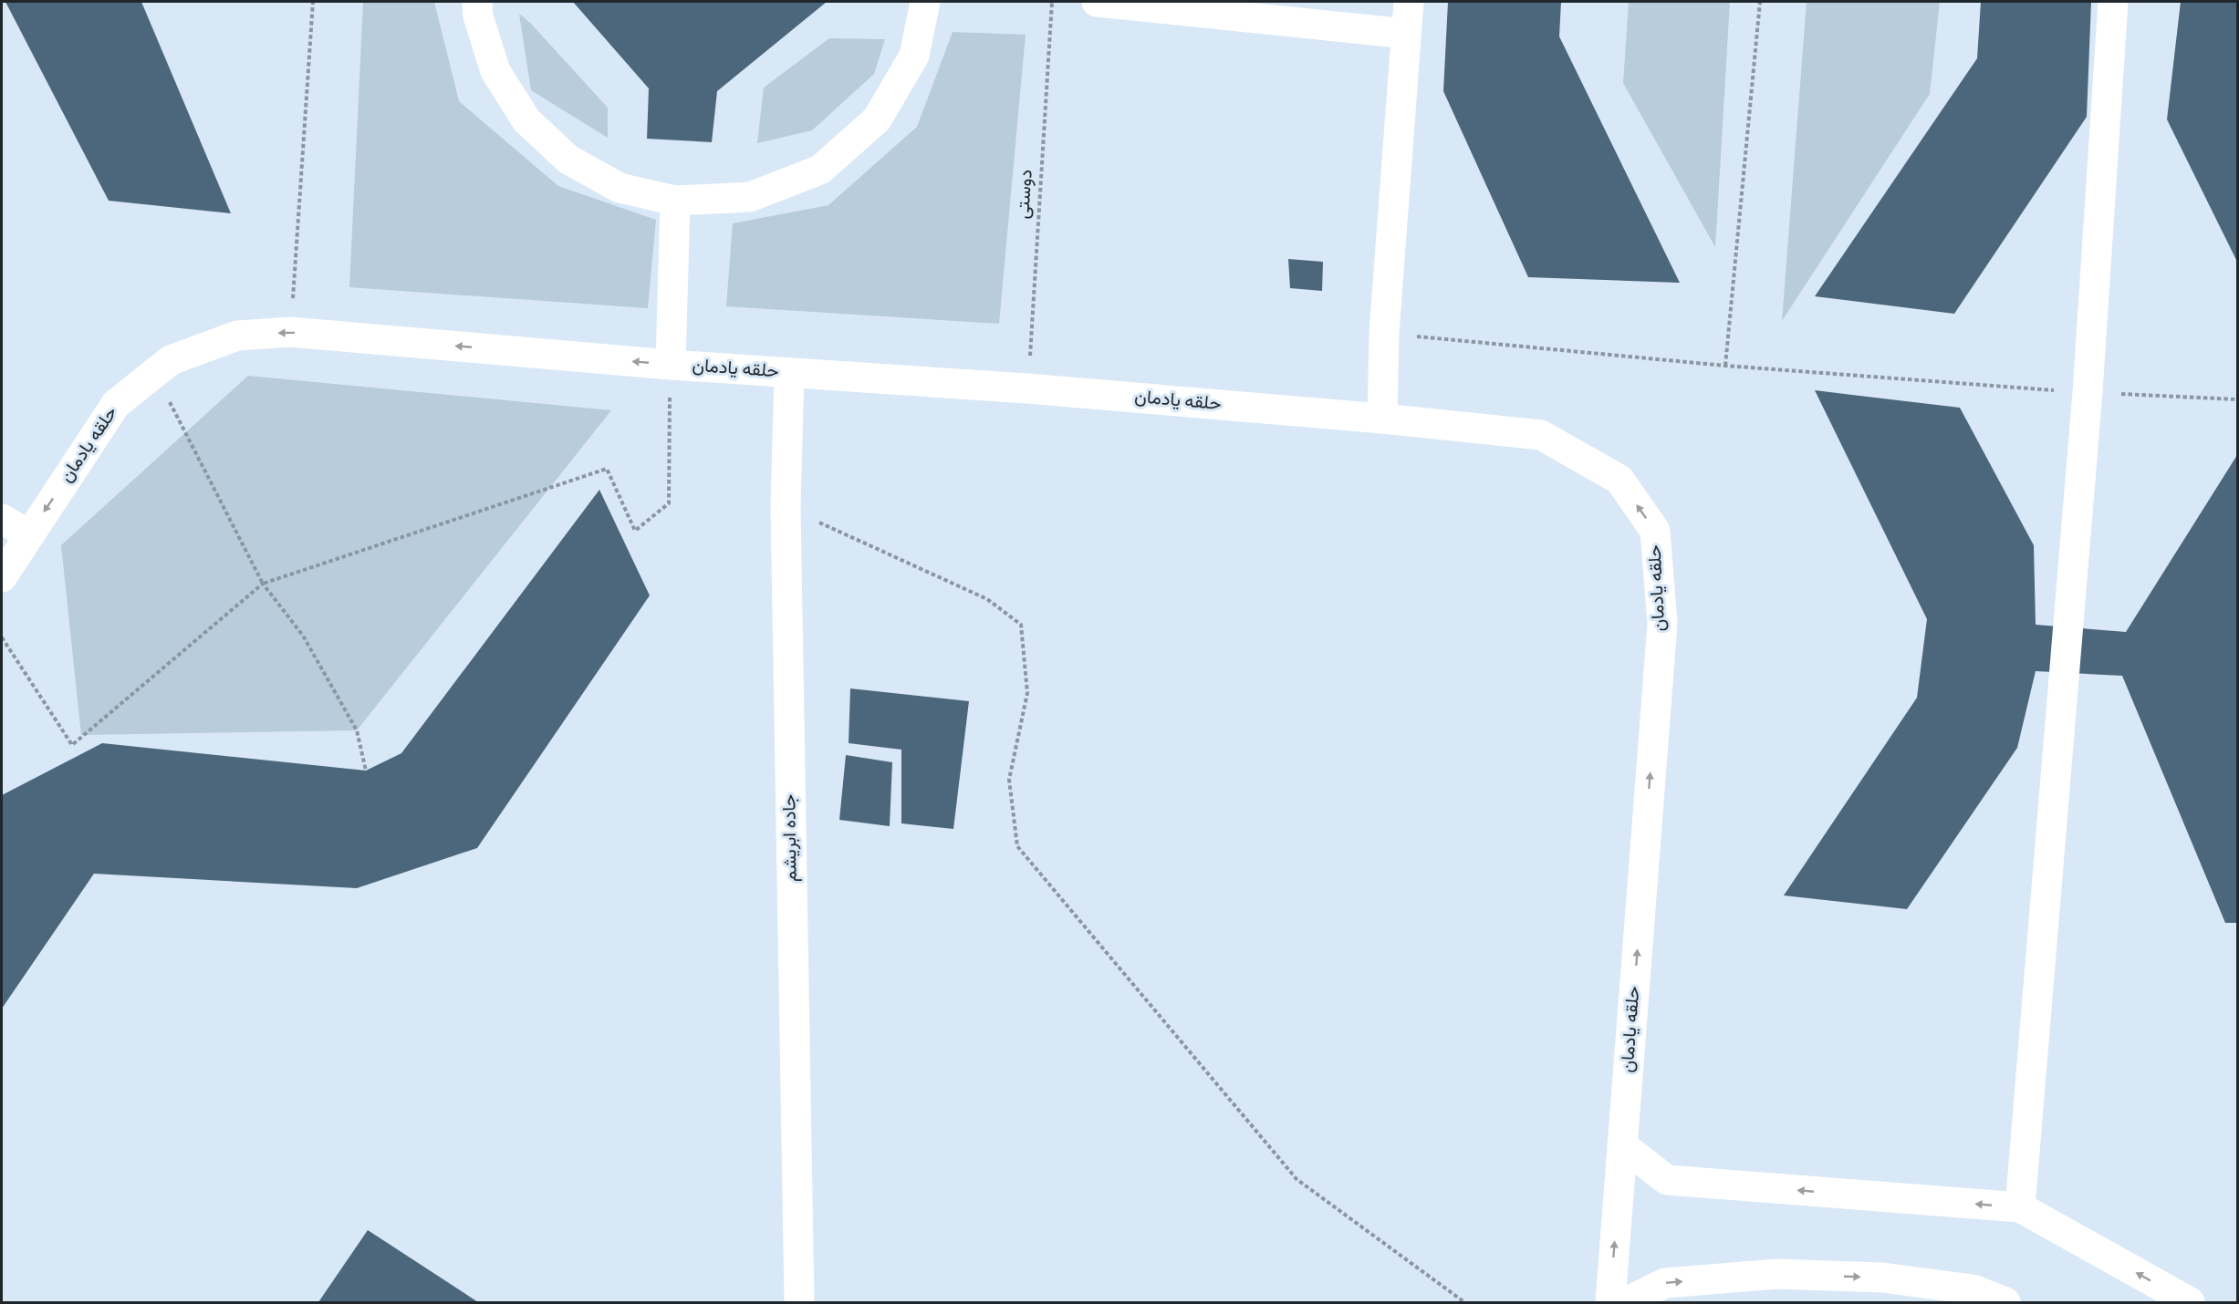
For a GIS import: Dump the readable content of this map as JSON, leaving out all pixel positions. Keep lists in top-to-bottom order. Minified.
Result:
{"streets":{"street":["حلقه یادمان","جاده ابریشم"],"path":["دوستی"]},"crossings":[["دوستی","حلقه یادمان"],["حلقه یادمان","جاده ابریشم"]]}
